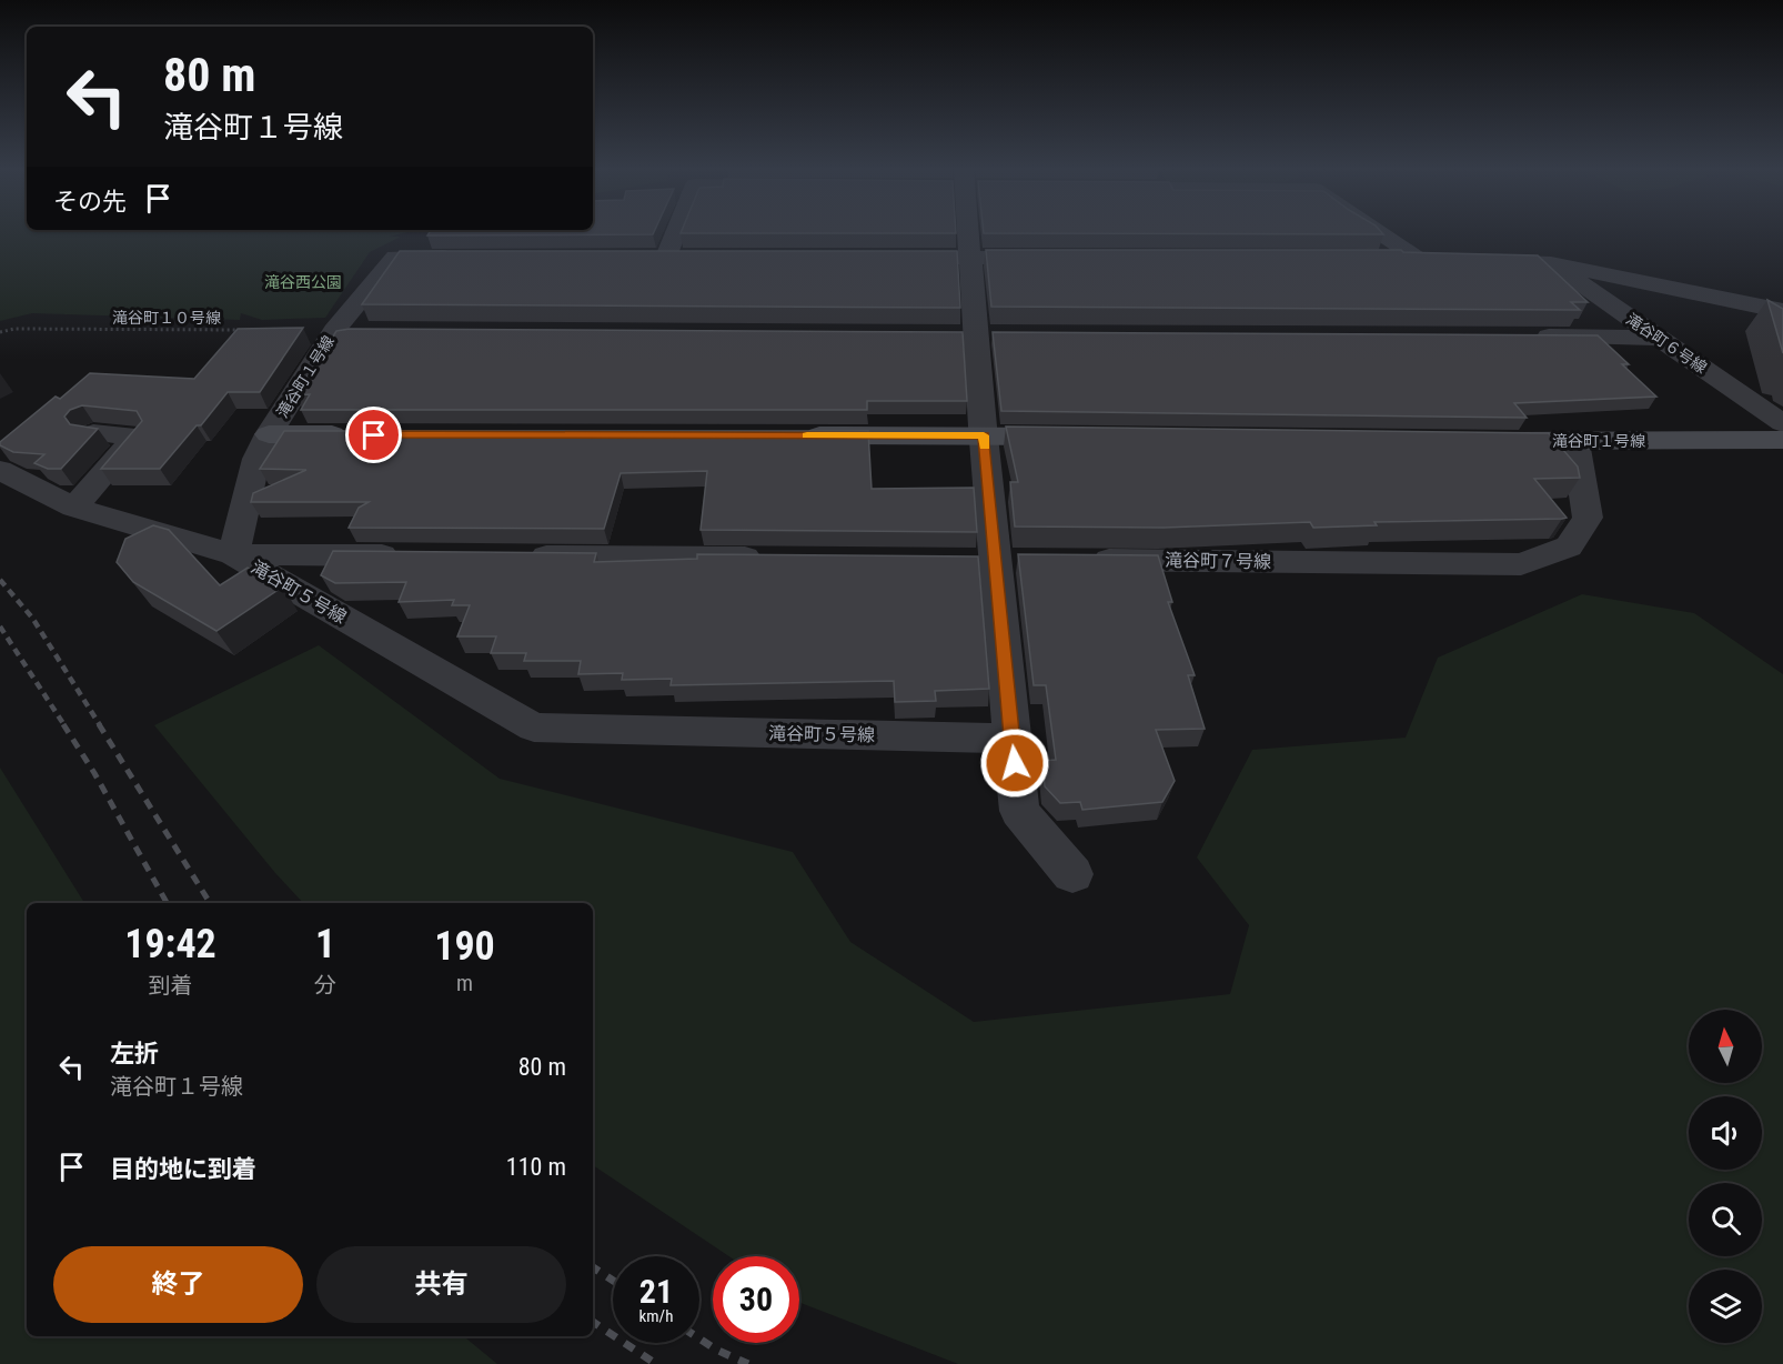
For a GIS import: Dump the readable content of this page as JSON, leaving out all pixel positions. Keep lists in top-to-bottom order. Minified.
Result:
{"streets":{"street":["滝谷町６号線","滝谷町１号線","滝谷町７号線","滝谷町５号線"],"path":["滝谷町１０号線"]},"crossings":[["滝谷町１号線","滝谷町７号線"],["滝谷町１号線","滝谷町５号線"]],"parks":["滝谷西公園"],"north":"top","page":{"turn":["80 m","滝谷町１号線"],"then":"その先","eta":["19:42","到着","1","分","190","m"],"list":[{"name":"左折","note":"滝谷町１号線","value":"80 m"},{"name":"目的地に到着","value":"110 m"}],"buttons":["終了","共有"],"speed":"21 km/h","limit":"30"}}
